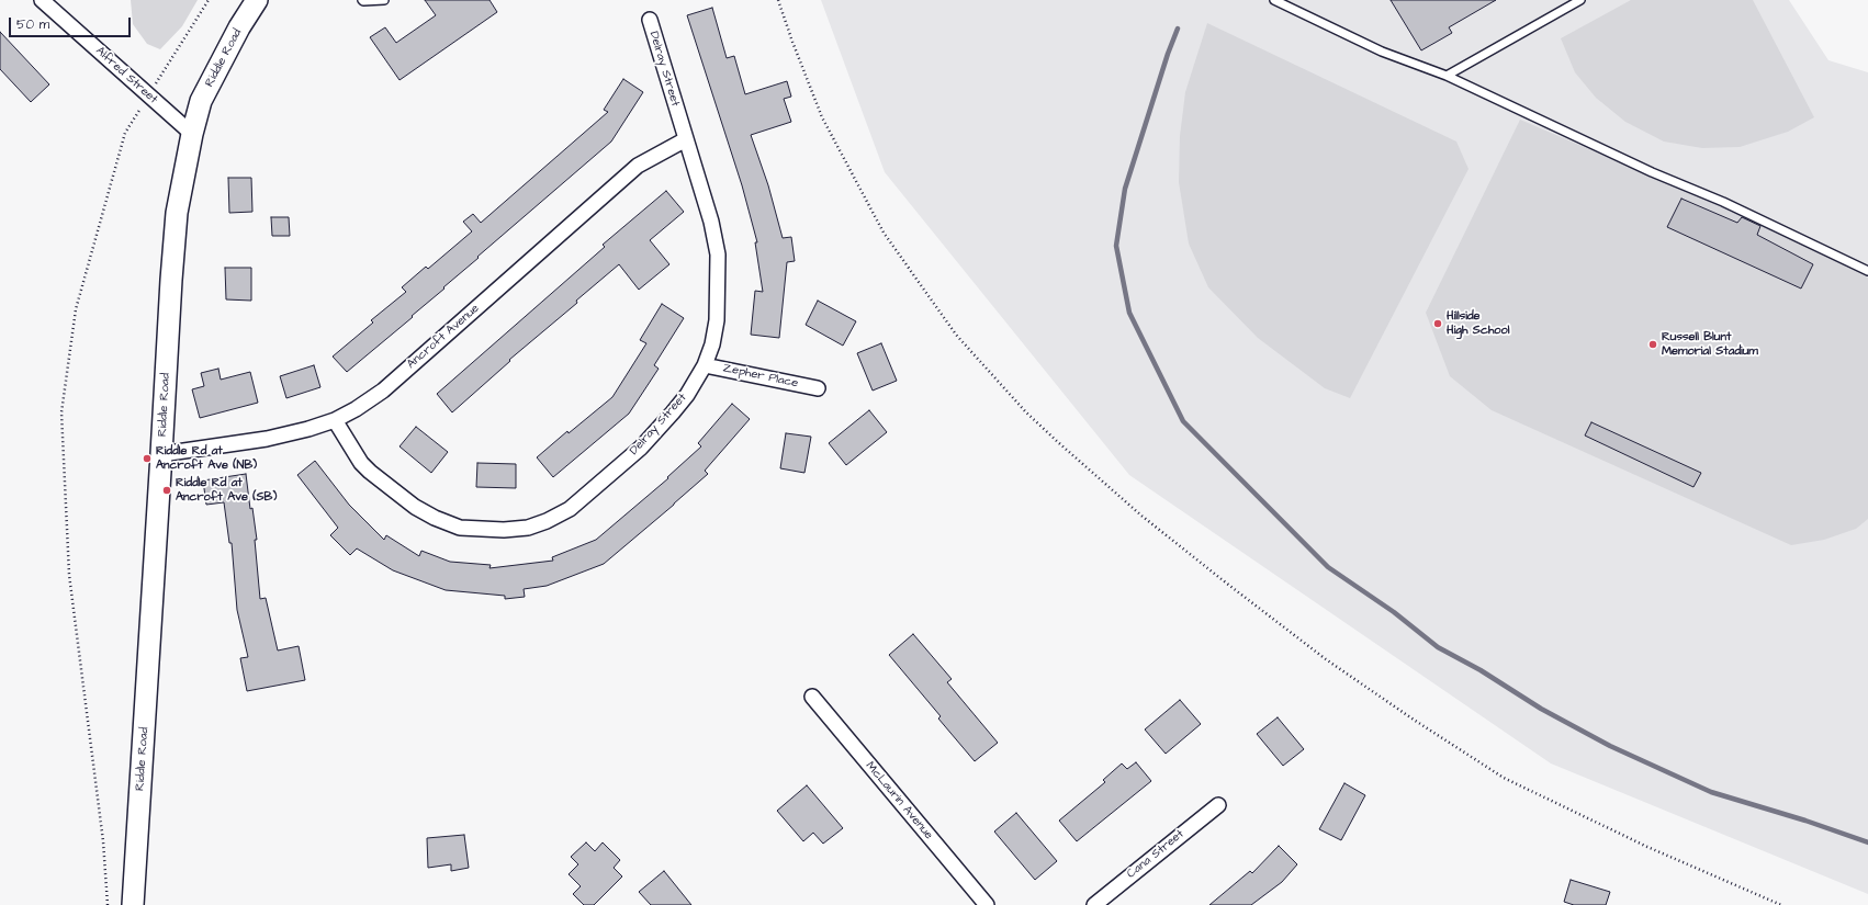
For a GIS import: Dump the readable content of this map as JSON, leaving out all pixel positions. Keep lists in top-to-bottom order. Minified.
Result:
{"streets":{"main road":["Riddle Road"],"street":["Delray Street","Alfred Street","Ancroft Avenue","Zepher Place","McLaurin Avenue","Cana Street"]},"crossings":[["Riddle Road","Alfred Street"],["Riddle Road","Ancroft Avenue"],["Delray Street","Ancroft Avenue"],["Delray Street","Zepher Place"]],"places":["Hillside High School","Russell Blunt Memorial Stadium","Riddle Rd at Ancroft Ave (NB)","Riddle Rd at Ancroft Ave (SB)"],"scale_bar":"50 m"}
